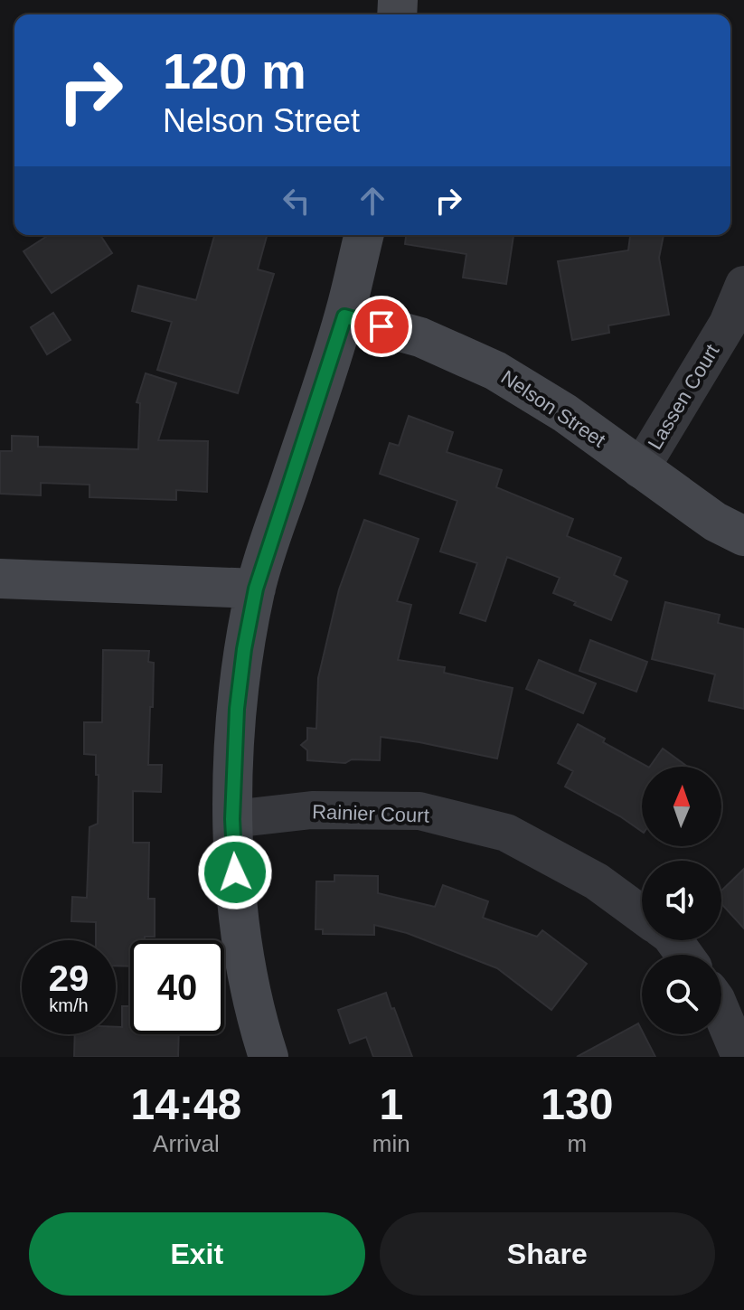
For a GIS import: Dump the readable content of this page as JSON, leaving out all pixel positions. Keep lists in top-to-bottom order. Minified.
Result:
{"streets":{"street":["Lassen Court","Nelson Street","Rainier Court"]},"crossings":[["Lassen Court","Nelson Street"]],"north":"top","page":{"turn":["120 m","Nelson Street"],"speed":"29 km/h","limit":"40","eta":["14:48","Arrival","1","min","130","m"],"buttons":["Exit","Share"]}}
